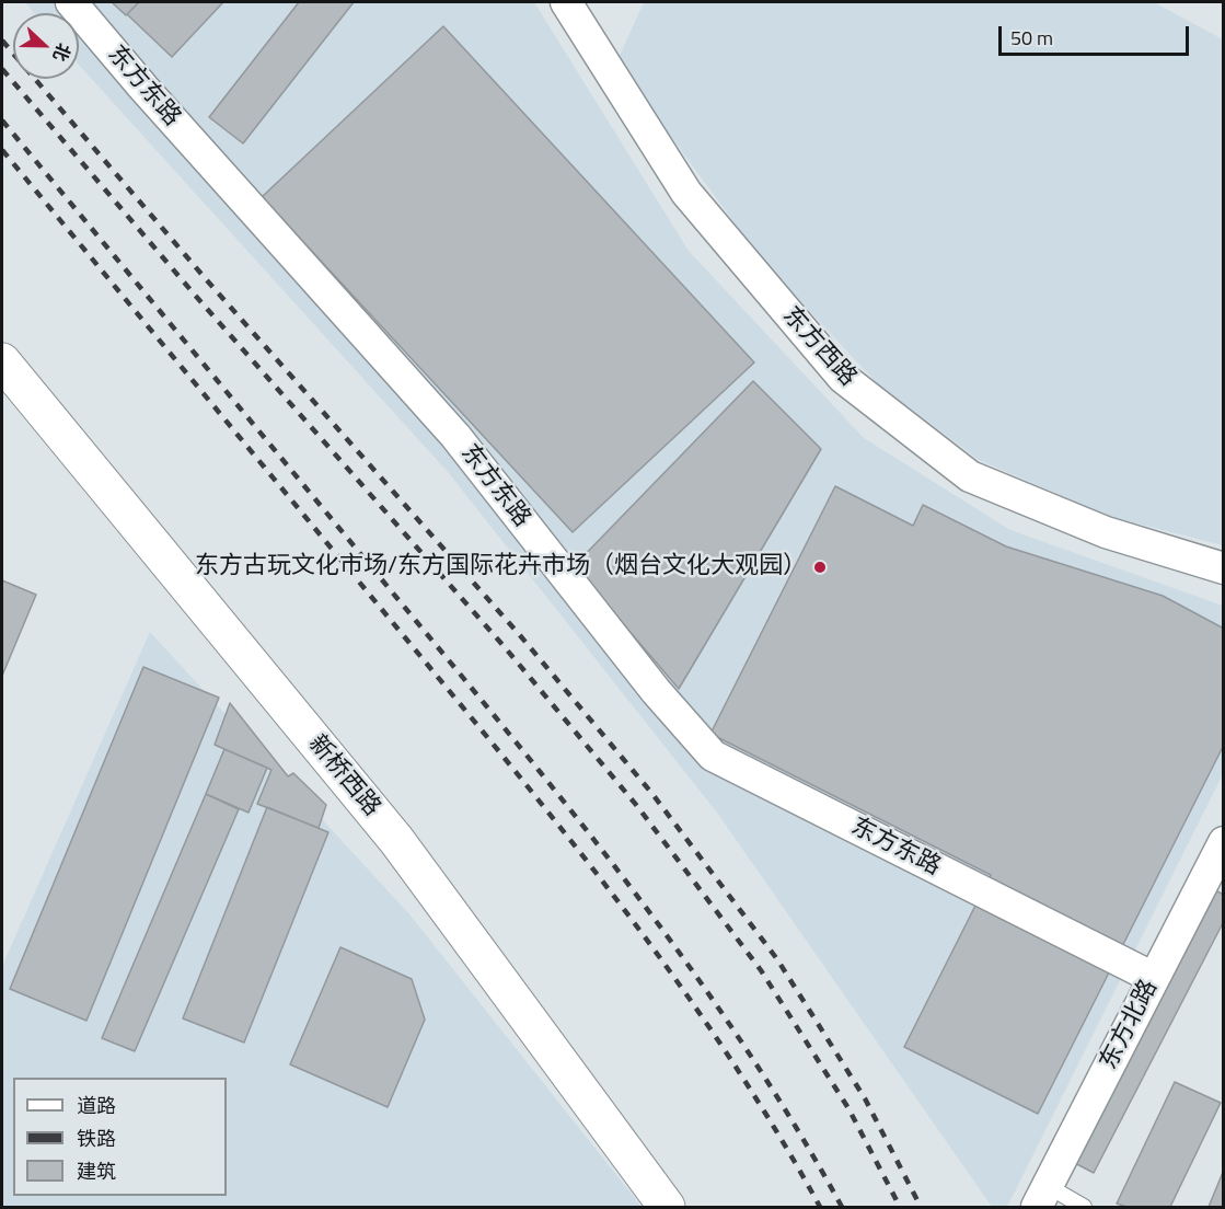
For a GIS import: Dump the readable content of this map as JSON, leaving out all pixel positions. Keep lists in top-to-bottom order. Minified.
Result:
{"streets":{"street":["东方东路","东方西路","新桥西路","东方北路"]},"crossings":[["东方东路","东方北路"]],"places":["东方古玩文化市场/东方国际花卉市场（烟台文化大观园）"],"legend":["道路","铁路","建筑"],"scale_bar":"50 m","north":"right"}
